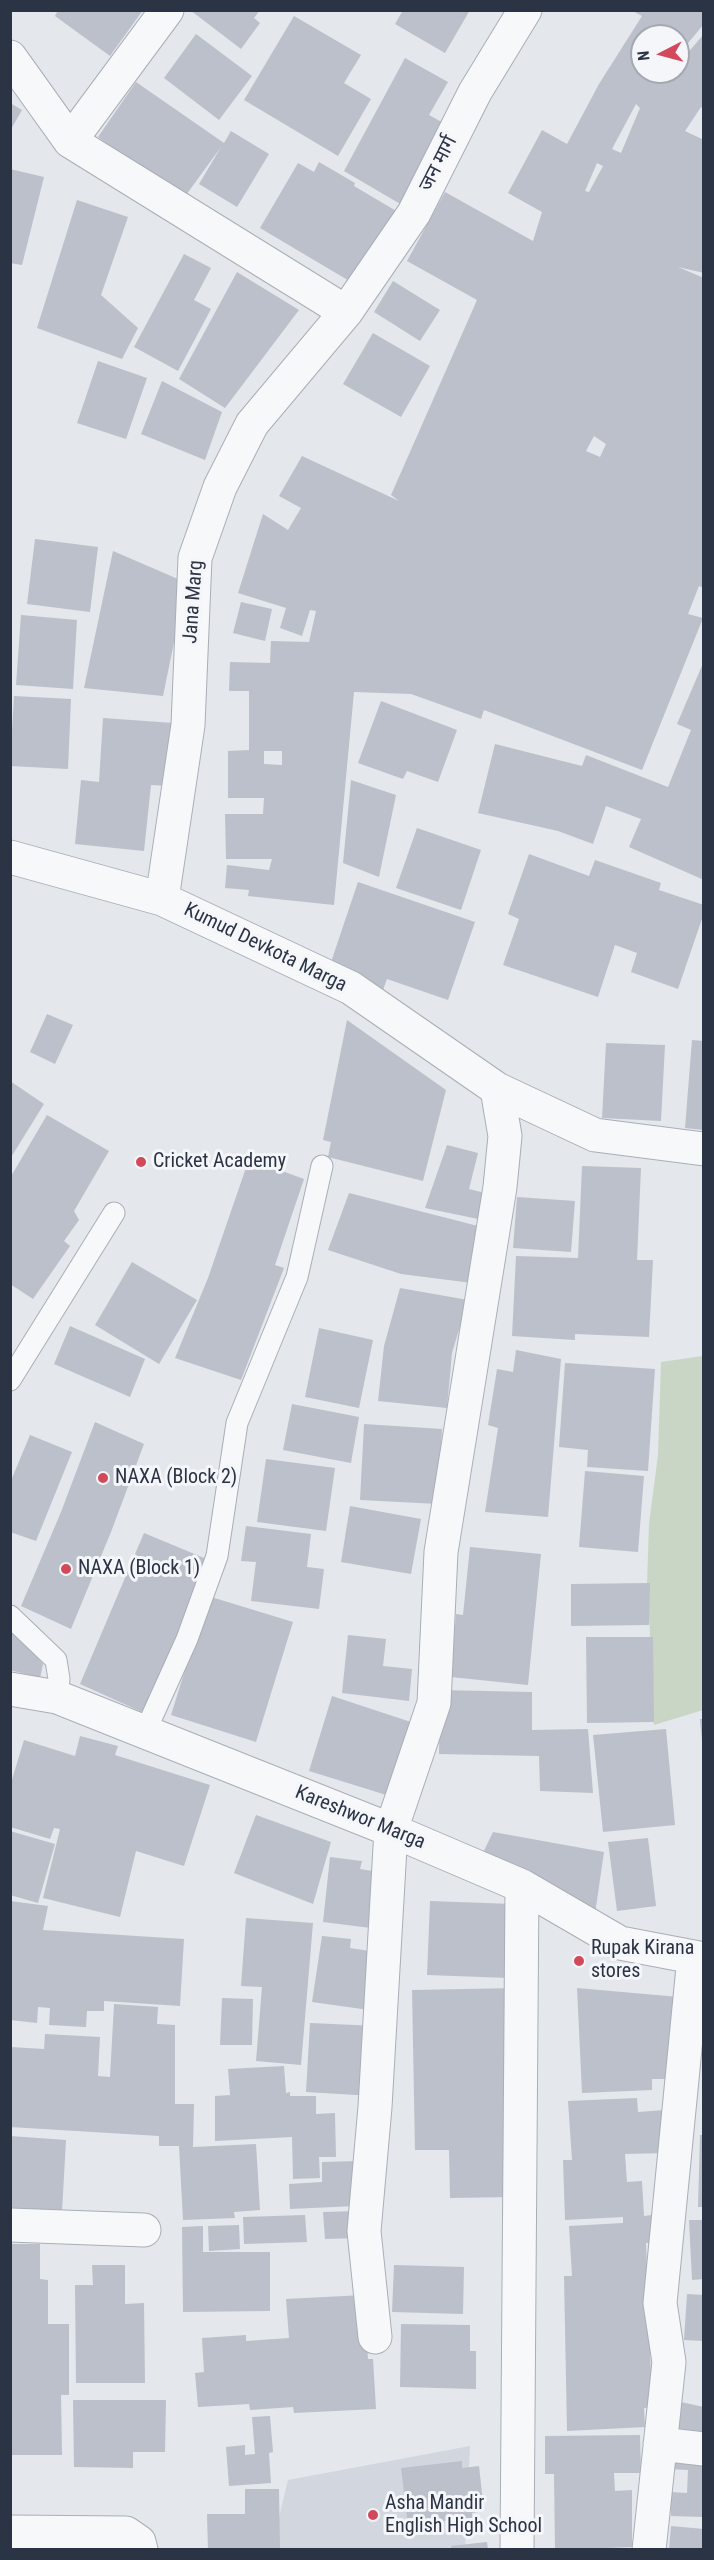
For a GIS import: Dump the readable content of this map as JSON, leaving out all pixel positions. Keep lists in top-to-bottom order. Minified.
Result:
{"streets":{"street":["जन मार्ग","Jana Marg","Kumud Devkota Marga","Kareshwor Marga"]},"crossings":[["जन मार्ग","Jana Marg"],["Jana Marg","Kumud Devkota Marga"]],"places":["Cricket Academy","NAXA (Block 2)","NAXA (Block 1)","Rupak Kirana stores","Asha Mandir English High School"],"north":"left"}
